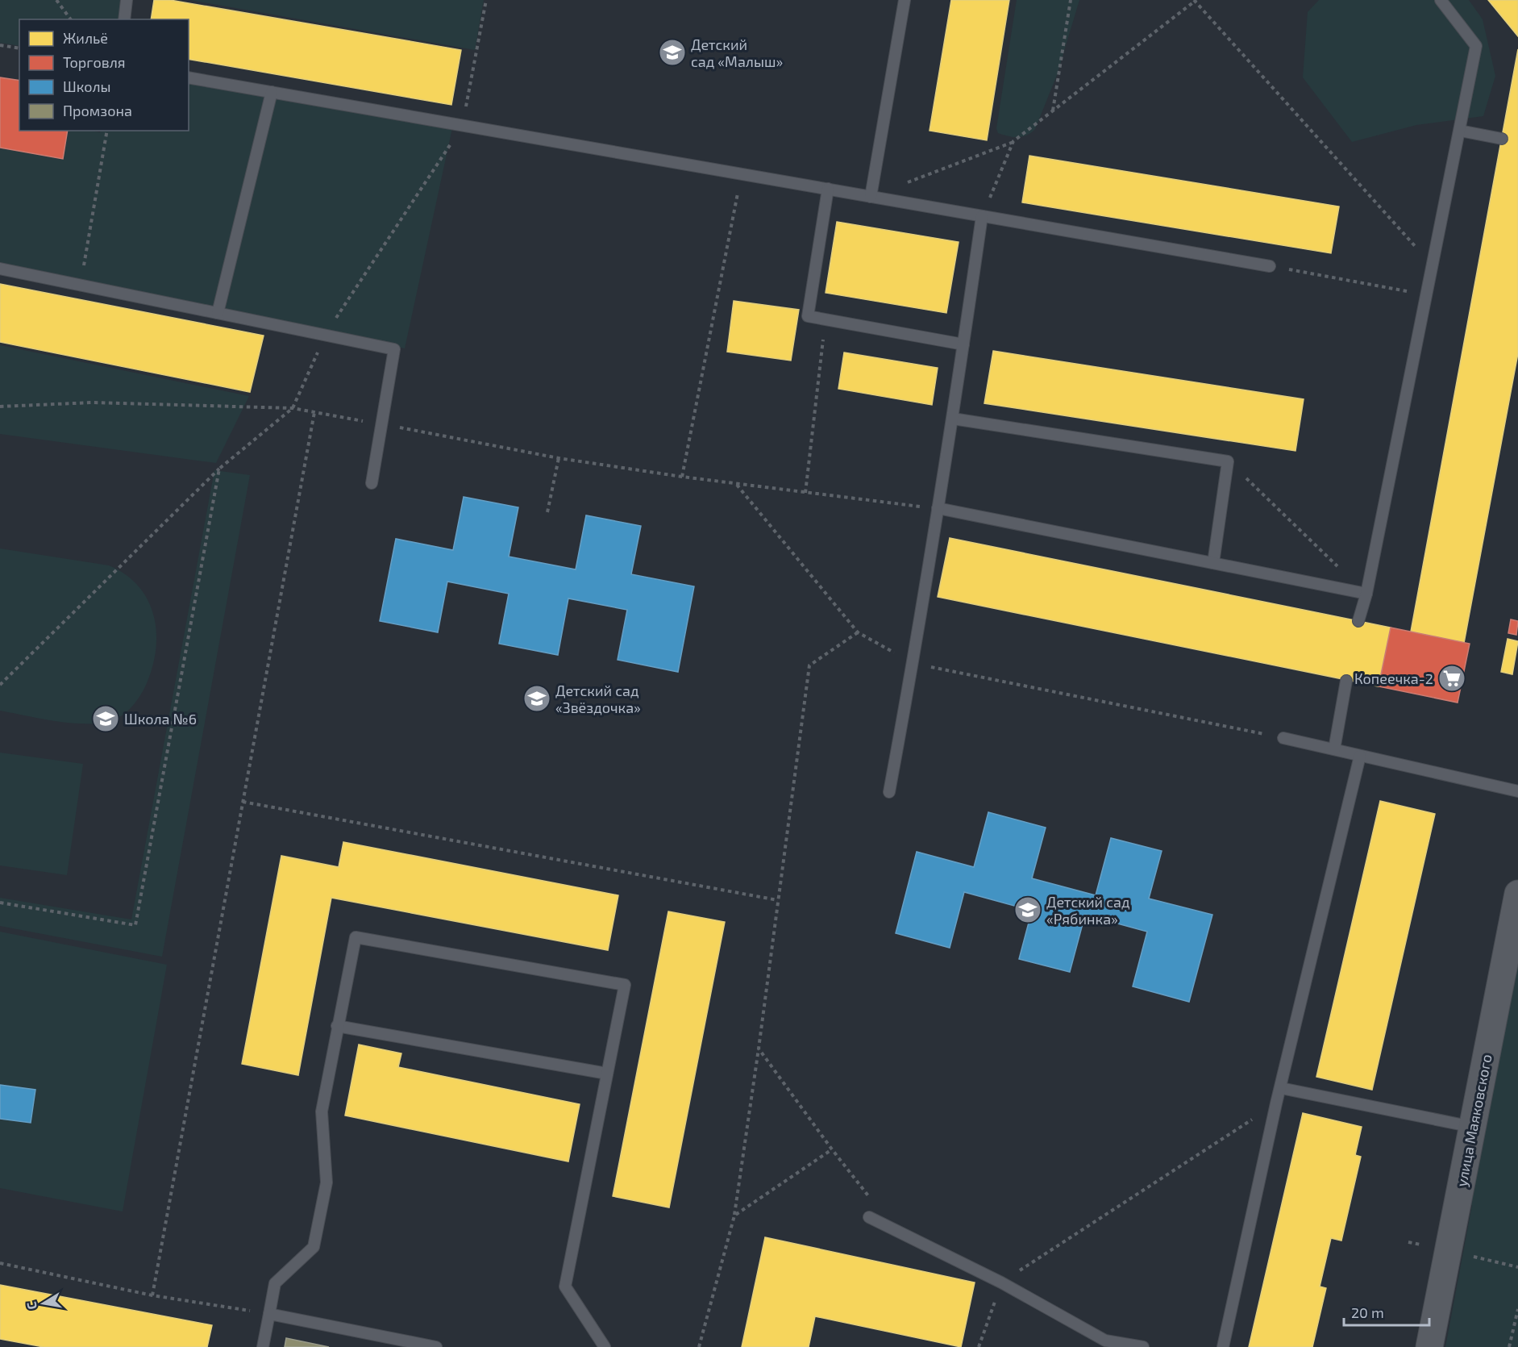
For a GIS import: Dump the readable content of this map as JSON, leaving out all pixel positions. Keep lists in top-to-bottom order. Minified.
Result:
{"streets":{"main road":["улица Маяковского"]},"places":{"school or university":["Детский сад «Малыш»","Детский сад «Звёздочка»","Школа №6","Детский сад «Рябинка»"],"supermarket":["Копеечка-2"]},"legend":["Жильё","Торговля","Школы","Промзона"],"scale_bar":"20 m","north":"left"}
